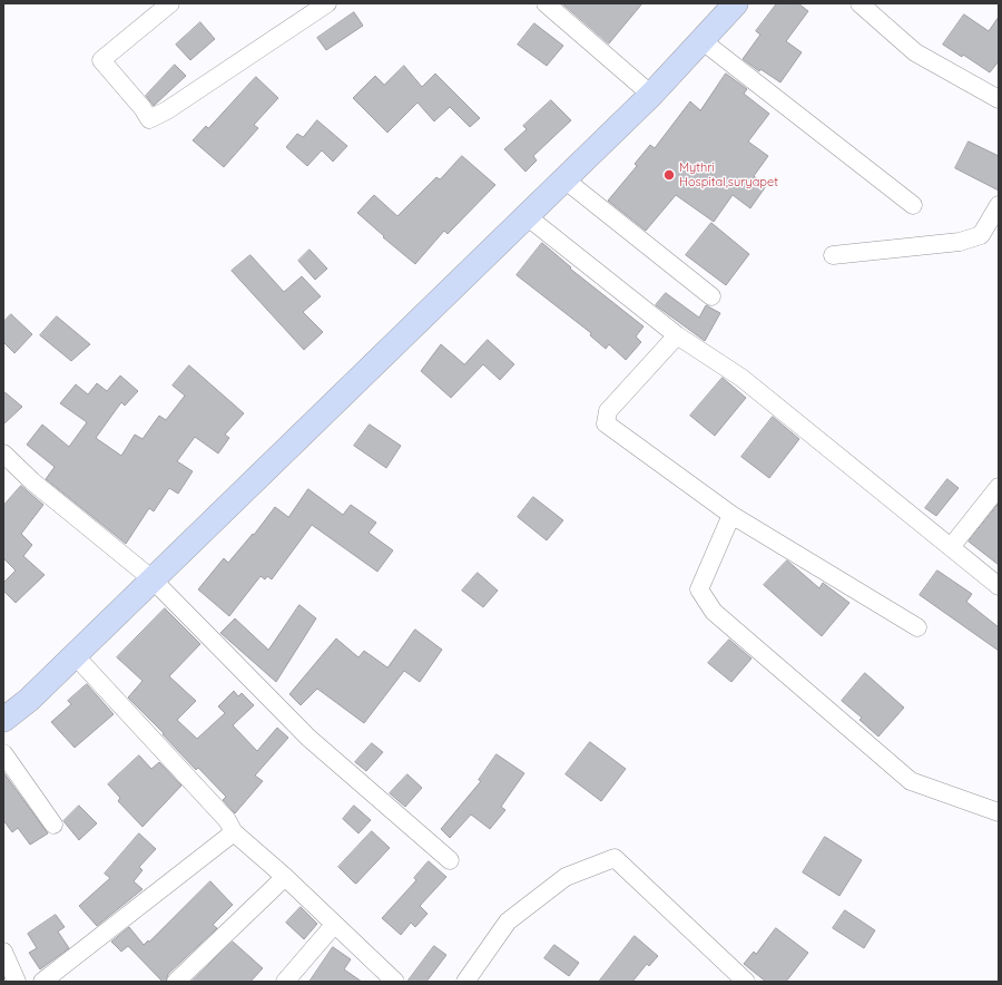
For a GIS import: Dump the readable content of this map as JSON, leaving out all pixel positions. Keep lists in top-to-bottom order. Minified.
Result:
{"places":["Mythri Hospital,suryapet"]}
